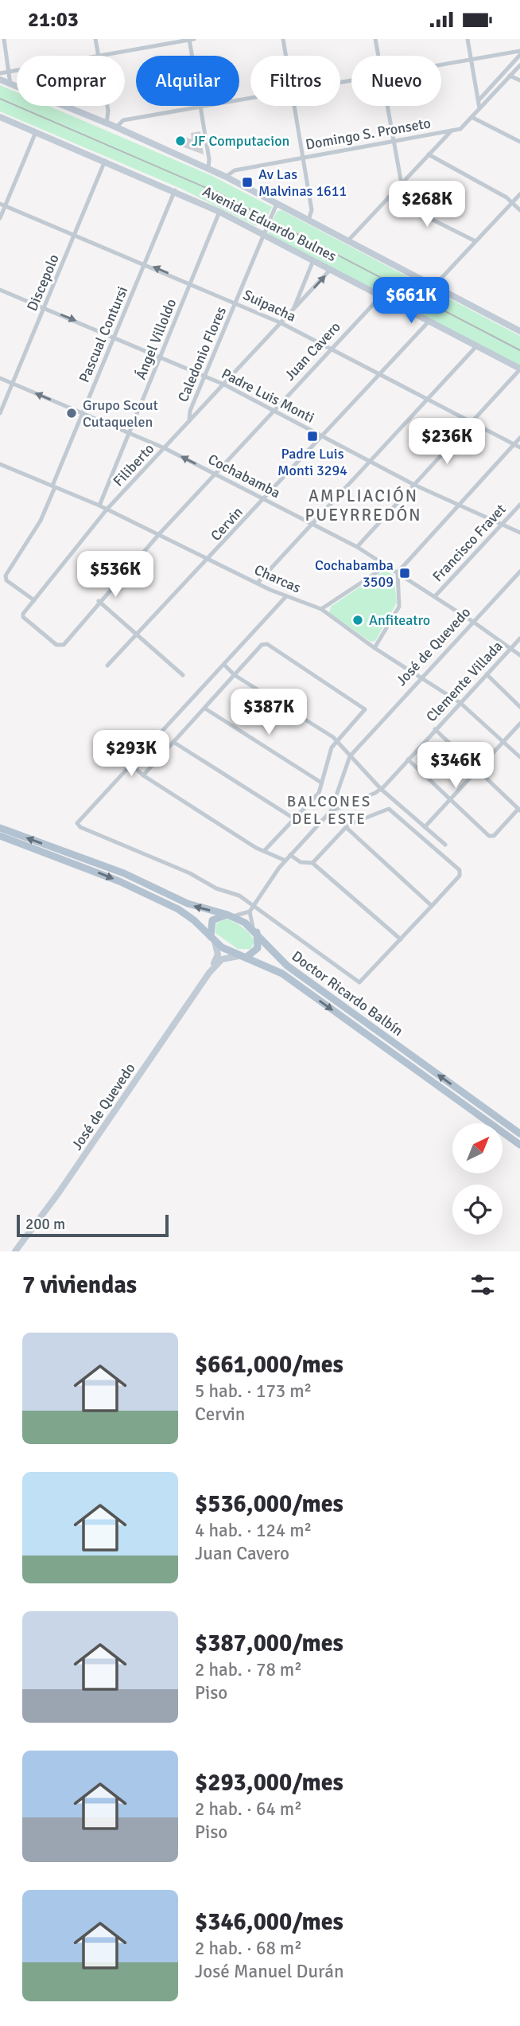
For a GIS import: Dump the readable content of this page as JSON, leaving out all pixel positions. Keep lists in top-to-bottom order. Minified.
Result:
{"streets":{"main road":["Avenida Eduardo Bulnes","José de Quevedo","Doctor Ricardo Balbín"],"street":["Domingo S. Pronseto","Discepolo","Suipacha","Pascual Contursi","Ángel Villoldo","Juan Cavero","Caledonio Flores","Padre Luis Monti","Filiberto","Cochabamba","Cervin","Francisco Fravet","Charcas","Clemente Villada"]},"crossings":[["Avenida Eduardo Bulnes","Discepolo"],["Avenida Eduardo Bulnes","Pascual Contursi"],["Avenida Eduardo Bulnes","Ángel Villoldo"],["Avenida Eduardo Bulnes","Juan Cavero"],["Avenida Eduardo Bulnes","Caledonio Flores"],["Avenida Eduardo Bulnes","Filiberto"],["Avenida Eduardo Bulnes","Cervin"],["Discepolo","Suipacha"],["Discepolo","Padre Luis Monti"],["Discepolo","Cochabamba"],["Suipacha","Pascual Contursi"],["Suipacha","Ángel Villoldo"],["Suipacha","Juan Cavero"],["Suipacha","Caledonio Flores"],["Suipacha","Filiberto"],["Suipacha","Cervin"],["Pascual Contursi","Padre Luis Monti"],["Pascual Contursi","Filiberto"],["Pascual Contursi","Cochabamba"],["Pascual Contursi","Charcas"],["Ángel Villoldo","Padre Luis Monti"],["Ángel Villoldo","Cochabamba"],["Ángel Villoldo","Charcas"],["Juan Cavero","Padre Luis Monti"],["Juan Cavero","Filiberto"],["Juan Cavero","Cochabamba"],["Juan Cavero","Charcas"],["Caledonio Flores","Padre Luis Monti"],["Caledonio Flores","Filiberto"],["Padre Luis Monti","Filiberto"],["Padre Luis Monti","Cervin"],["Padre Luis Monti","Francisco Fravet"],["Filiberto","Cochabamba"],["Filiberto","Charcas"],["Cochabamba","Cervin"],["Cochabamba","Francisco Fravet"],["Cochabamba","José de Quevedo"],["Cochabamba","Clemente Villada"],["Cervin","Charcas"],["Charcas","José de Quevedo"],["Charcas","Clemente Villada"]],"districts":["AMPLIACIÓN PUEYRREDÓN","BALCONES DEL ESTE"],"places":{"other":["JF Computacion","Grupo Scout Cutaquelen","Anfiteatro"],"transit":["Av Las Malvinas 1611","Padre Luis Monti 3294","Cochabamba 3509"]},"scale_bar":"200 m","north":"top right","page":{"status":"21:03","chip":["Comprar","Alquilar","Filtros","Nuevo"],"price":["$268K","$661K","$236K","$536K","$387K","$293K","$346K"],"scale":"200 m","heading":"7 viviendas","list":[{"name":"$661,000/mes","note":"5 hab. · 173 m² · Cervin"},{"name":"$536,000/mes","note":"4 hab. · 124 m² · Juan Cavero"},{"name":"$387,000/mes","note":"2 hab. · 78 m² · Piso"},{"name":"$293,000/mes","note":"2 hab. · 64 m² · Piso"},{"name":"$346,000/mes","note":"2 hab. · 68 m² · José Manuel Durán"}]}}
